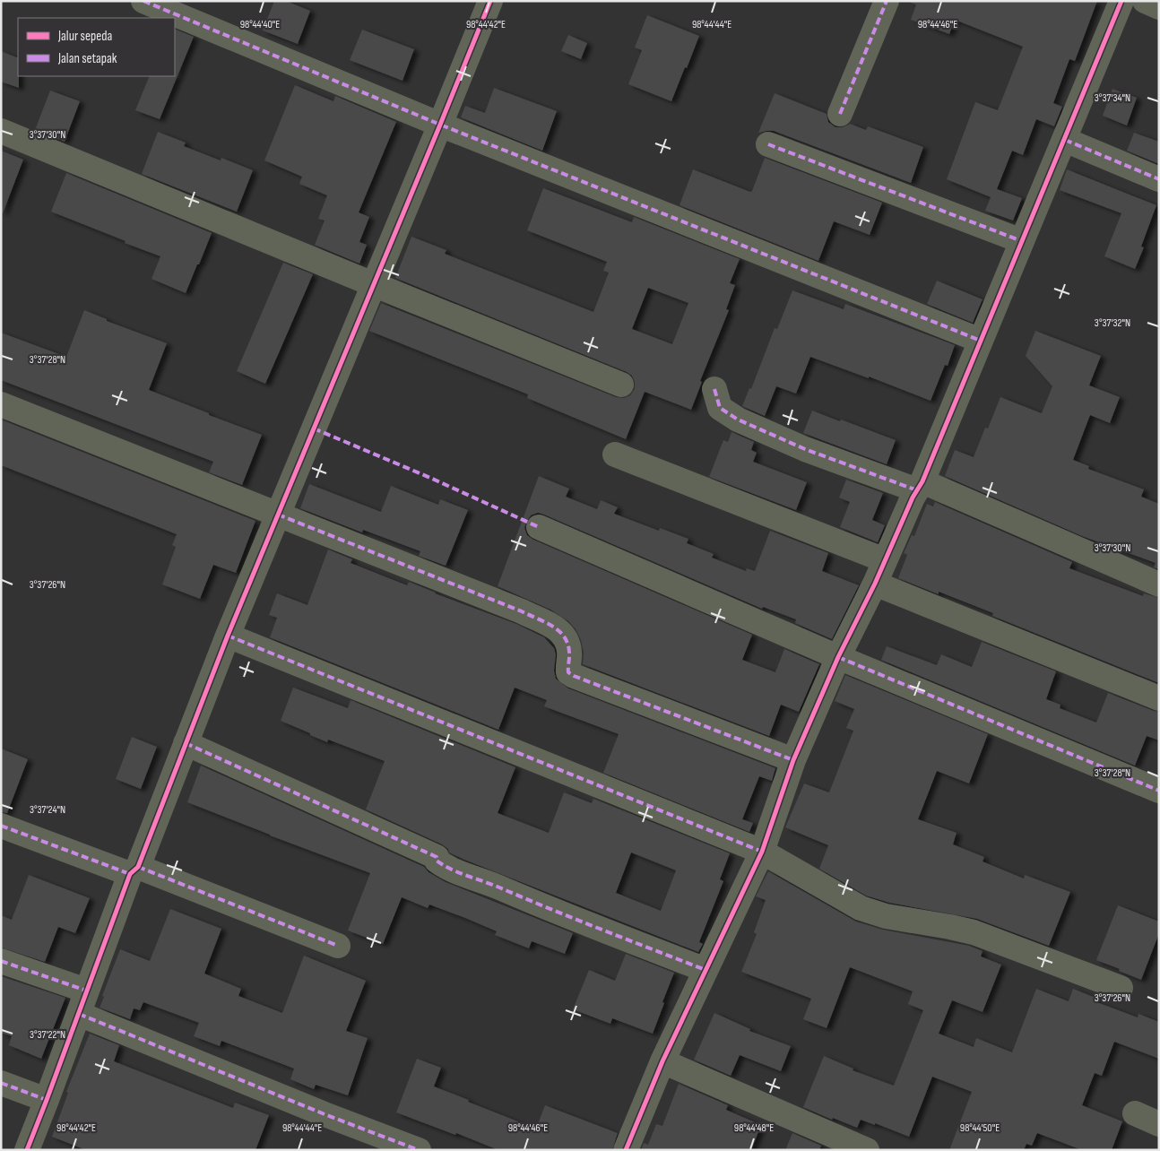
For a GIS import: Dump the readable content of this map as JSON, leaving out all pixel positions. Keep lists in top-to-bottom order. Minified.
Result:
{"legend":["Jalur sepeda","Jalan setapak"],"coordinates":["98°44'42\"E","98°44'44\"E","98°44'46\"E","98°44'40\"E","3°37'34\"N","3°37'30\"N","3°37'32\"N","3°37'28\"N","3°37'26\"N","3°37'24\"N","3°37'22\"N","98°44'48\"E","98°44'50\"E"]}
